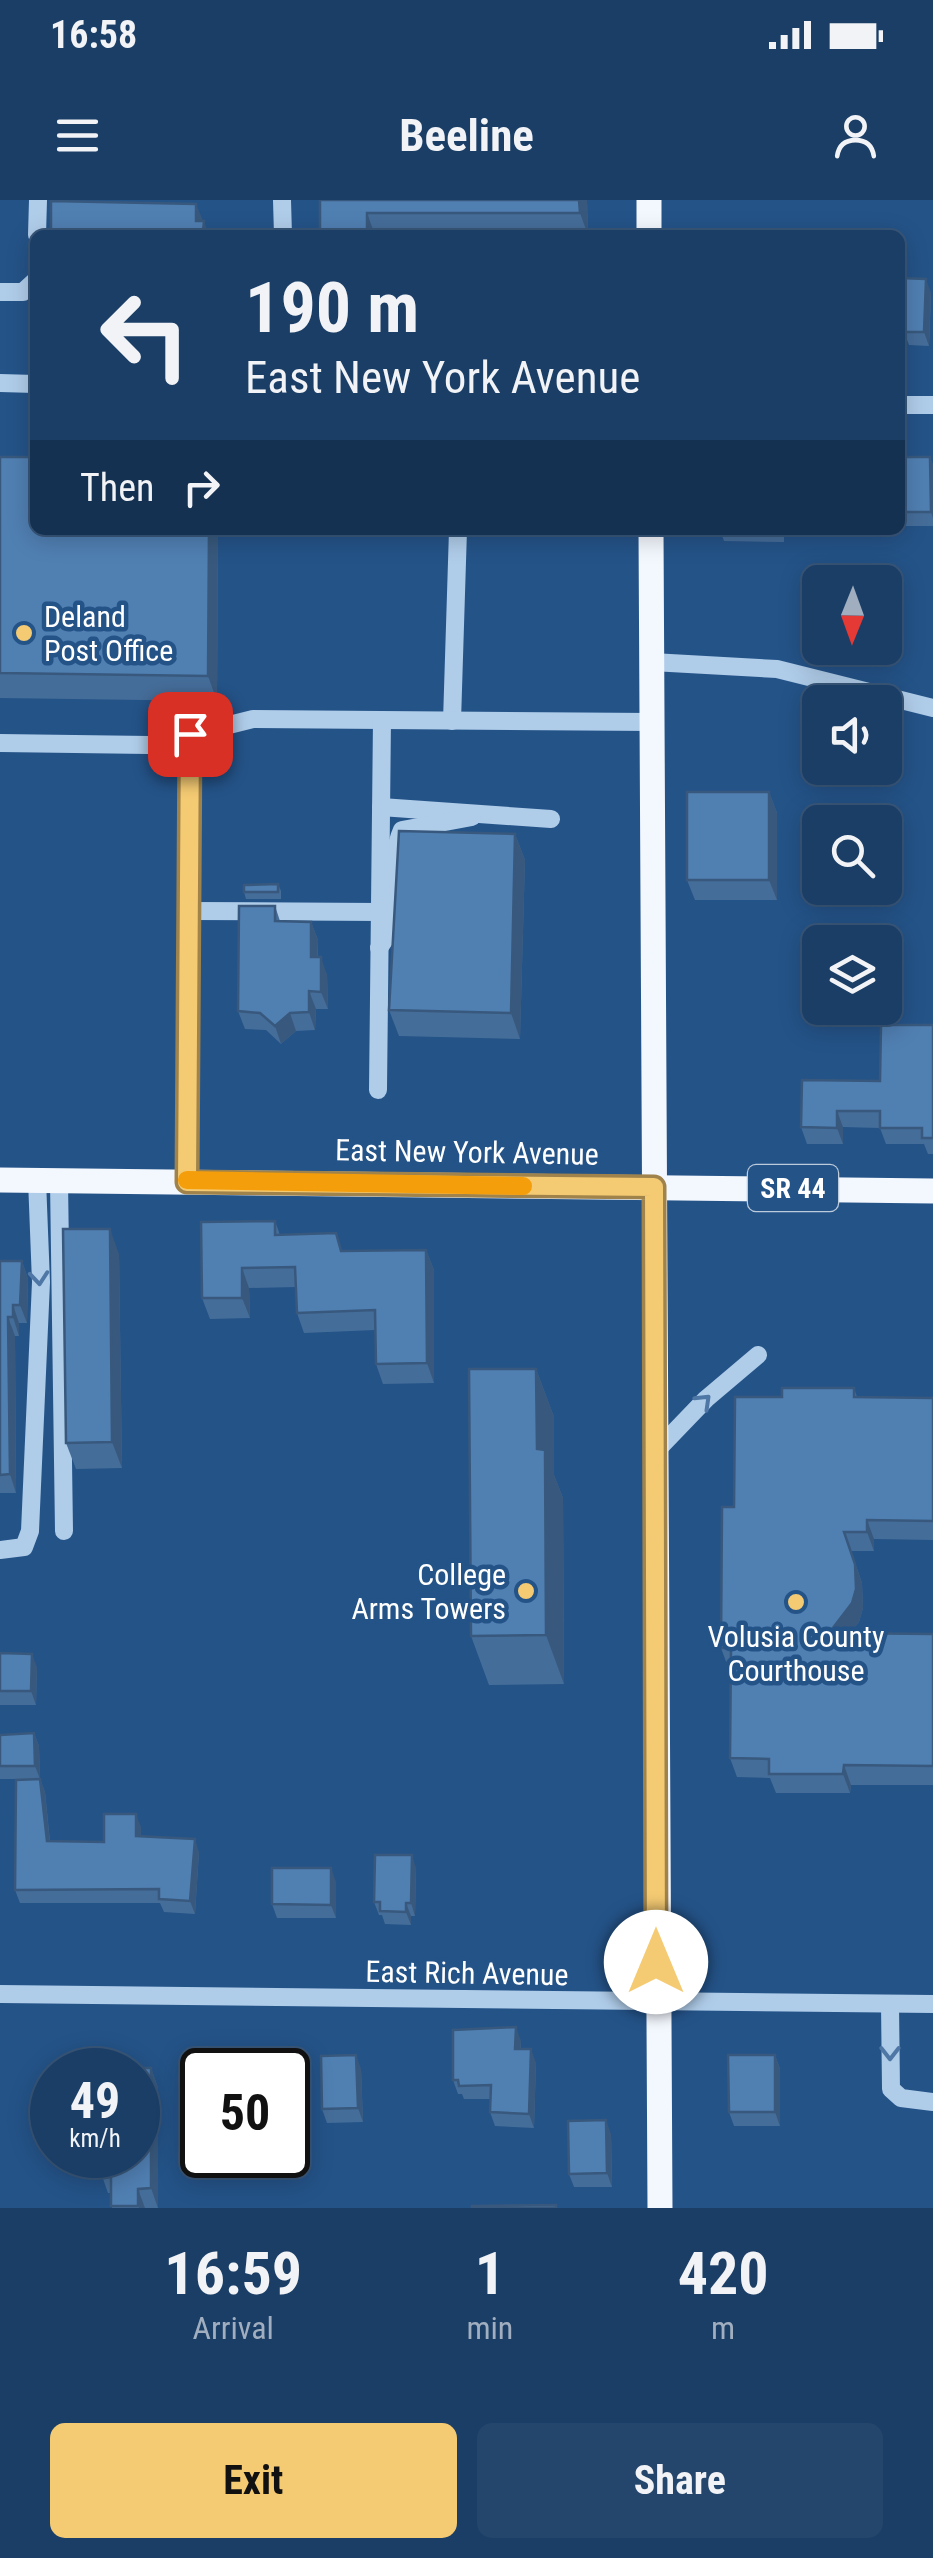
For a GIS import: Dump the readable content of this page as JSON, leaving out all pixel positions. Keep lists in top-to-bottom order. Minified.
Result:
{"streets":{"main road":["East New York Avenue","SR 44"],"street":["East Rich Avenue"]},"places":["Deland Post Office","College Arms Towers","Volusia County Courthouse"],"north":"bottom","page":{"status":"16:58","header":"Beeline","turn":["190 m","East New York Avenue"],"then":"Then","speed":"49 km/h","limit":"50","eta":["16:59","Arrival","1","min","420","m"],"buttons":["Exit","Share"]}}
